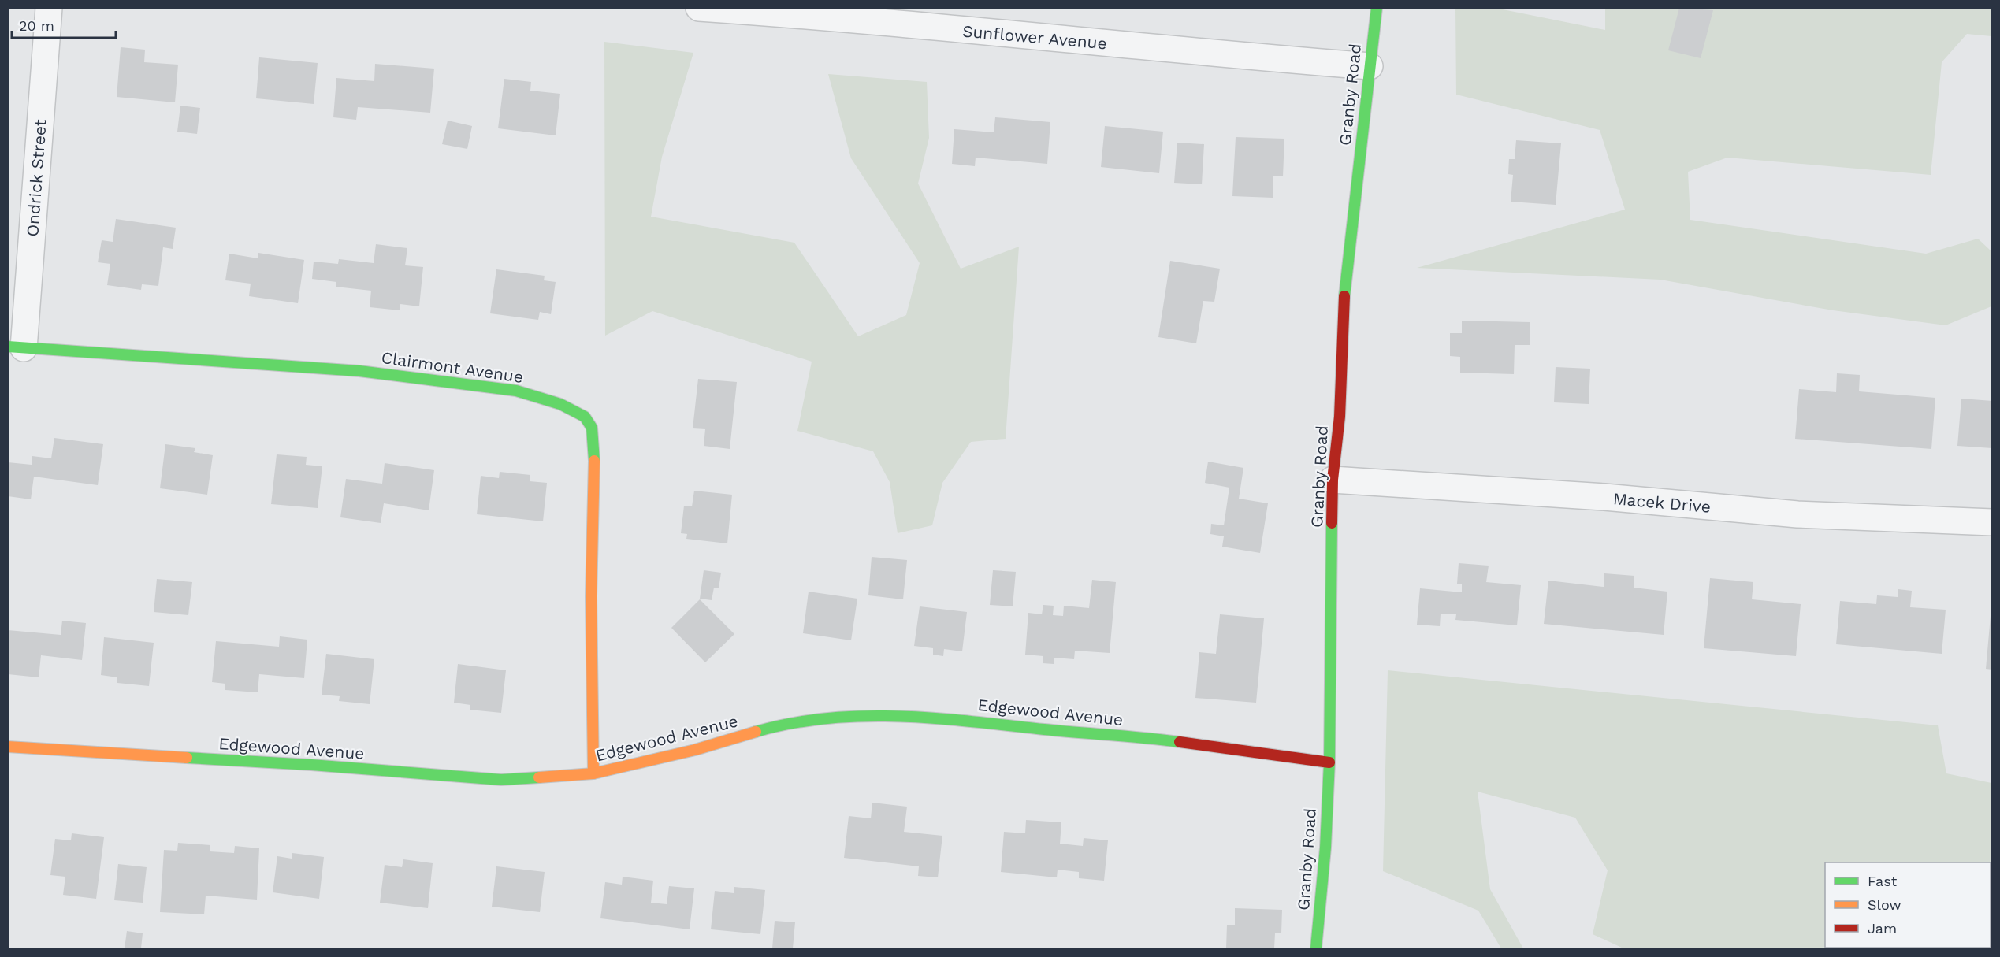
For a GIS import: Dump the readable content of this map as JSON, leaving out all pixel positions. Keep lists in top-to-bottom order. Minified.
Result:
{"streets":{"street":["Sunflower Avenue","Granby Road","Ondrick Street","Clairmont Avenue","Macek Drive","Edgewood Avenue"]},"crossings":[["Sunflower Avenue","Granby Road"],["Granby Road","Macek Drive"],["Granby Road","Edgewood Avenue"],["Ondrick Street","Clairmont Avenue"],["Clairmont Avenue","Edgewood Avenue"]],"legend":["Fast","Slow","Jam"],"scale_bar":"20 m"}
